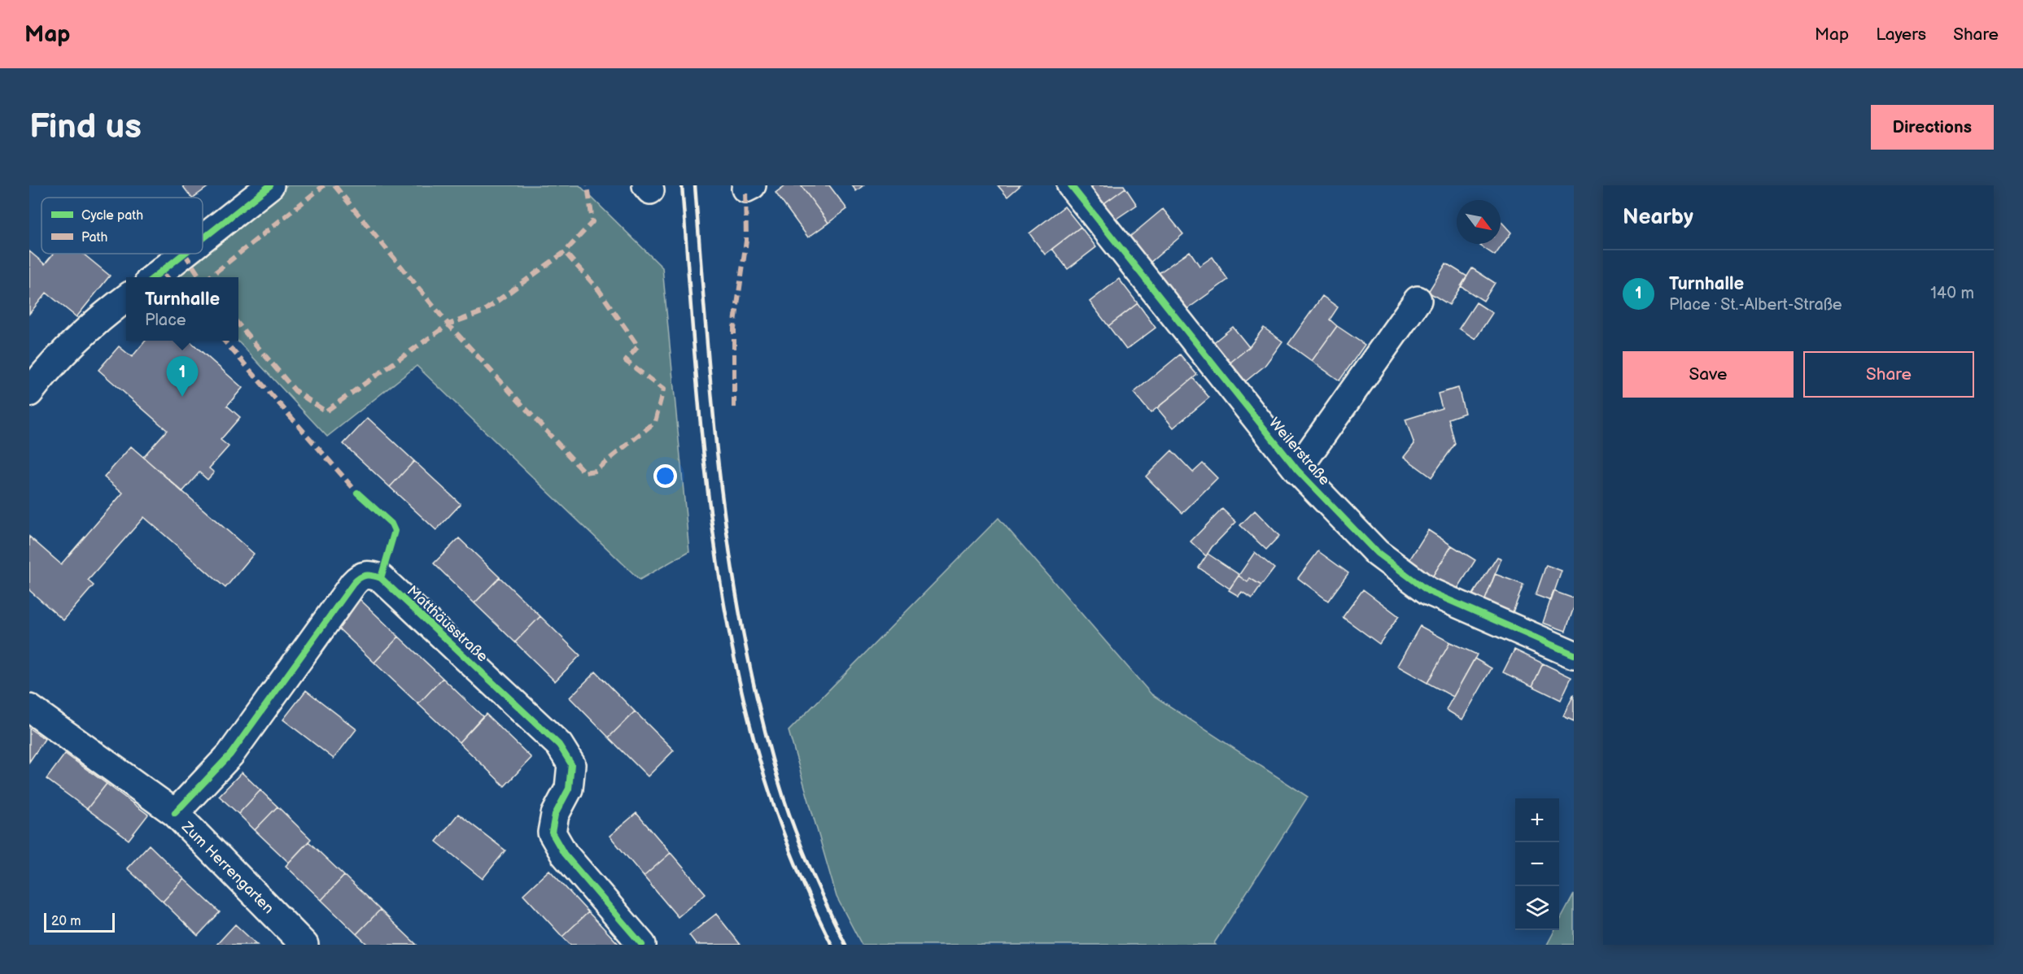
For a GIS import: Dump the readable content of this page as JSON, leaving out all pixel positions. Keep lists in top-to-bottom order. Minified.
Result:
{"streets":{"street":["Weilerstraße","Matthäusstraße","Zum Herrengarten"]},"crossings":[["Matthäusstraße","Zum Herrengarten"]],"legend":["Cycle path","Path"],"scale_bar":"20 m","north":"bottom right","page":{"header":"Map","nav":["Map","Layers","Share"],"buttons":["Directions",["Save","Share"]],"title":"Find us","heading":"Nearby","list":[{"mark":"1","name":"Turnhalle","note":"Place · St.-Albert-Straße","value":"140 m"}],"popup":["Turnhalle","Place"],"pins":"1","map_buttons":["+","−"],"scale":"20 m"}}
